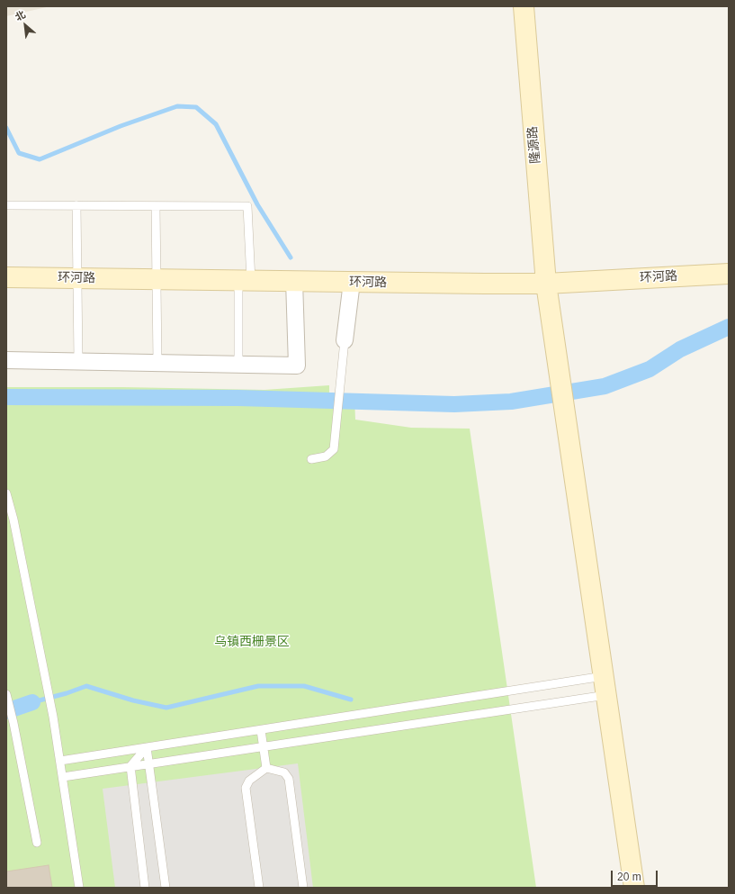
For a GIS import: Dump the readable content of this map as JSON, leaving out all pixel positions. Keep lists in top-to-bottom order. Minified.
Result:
{"streets":{"street":["隆源路","环河路"]},"crossings":[["隆源路","环河路"]],"parks":["乌镇西栅景区"],"scale_bar":"20 m","north":"top left"}
